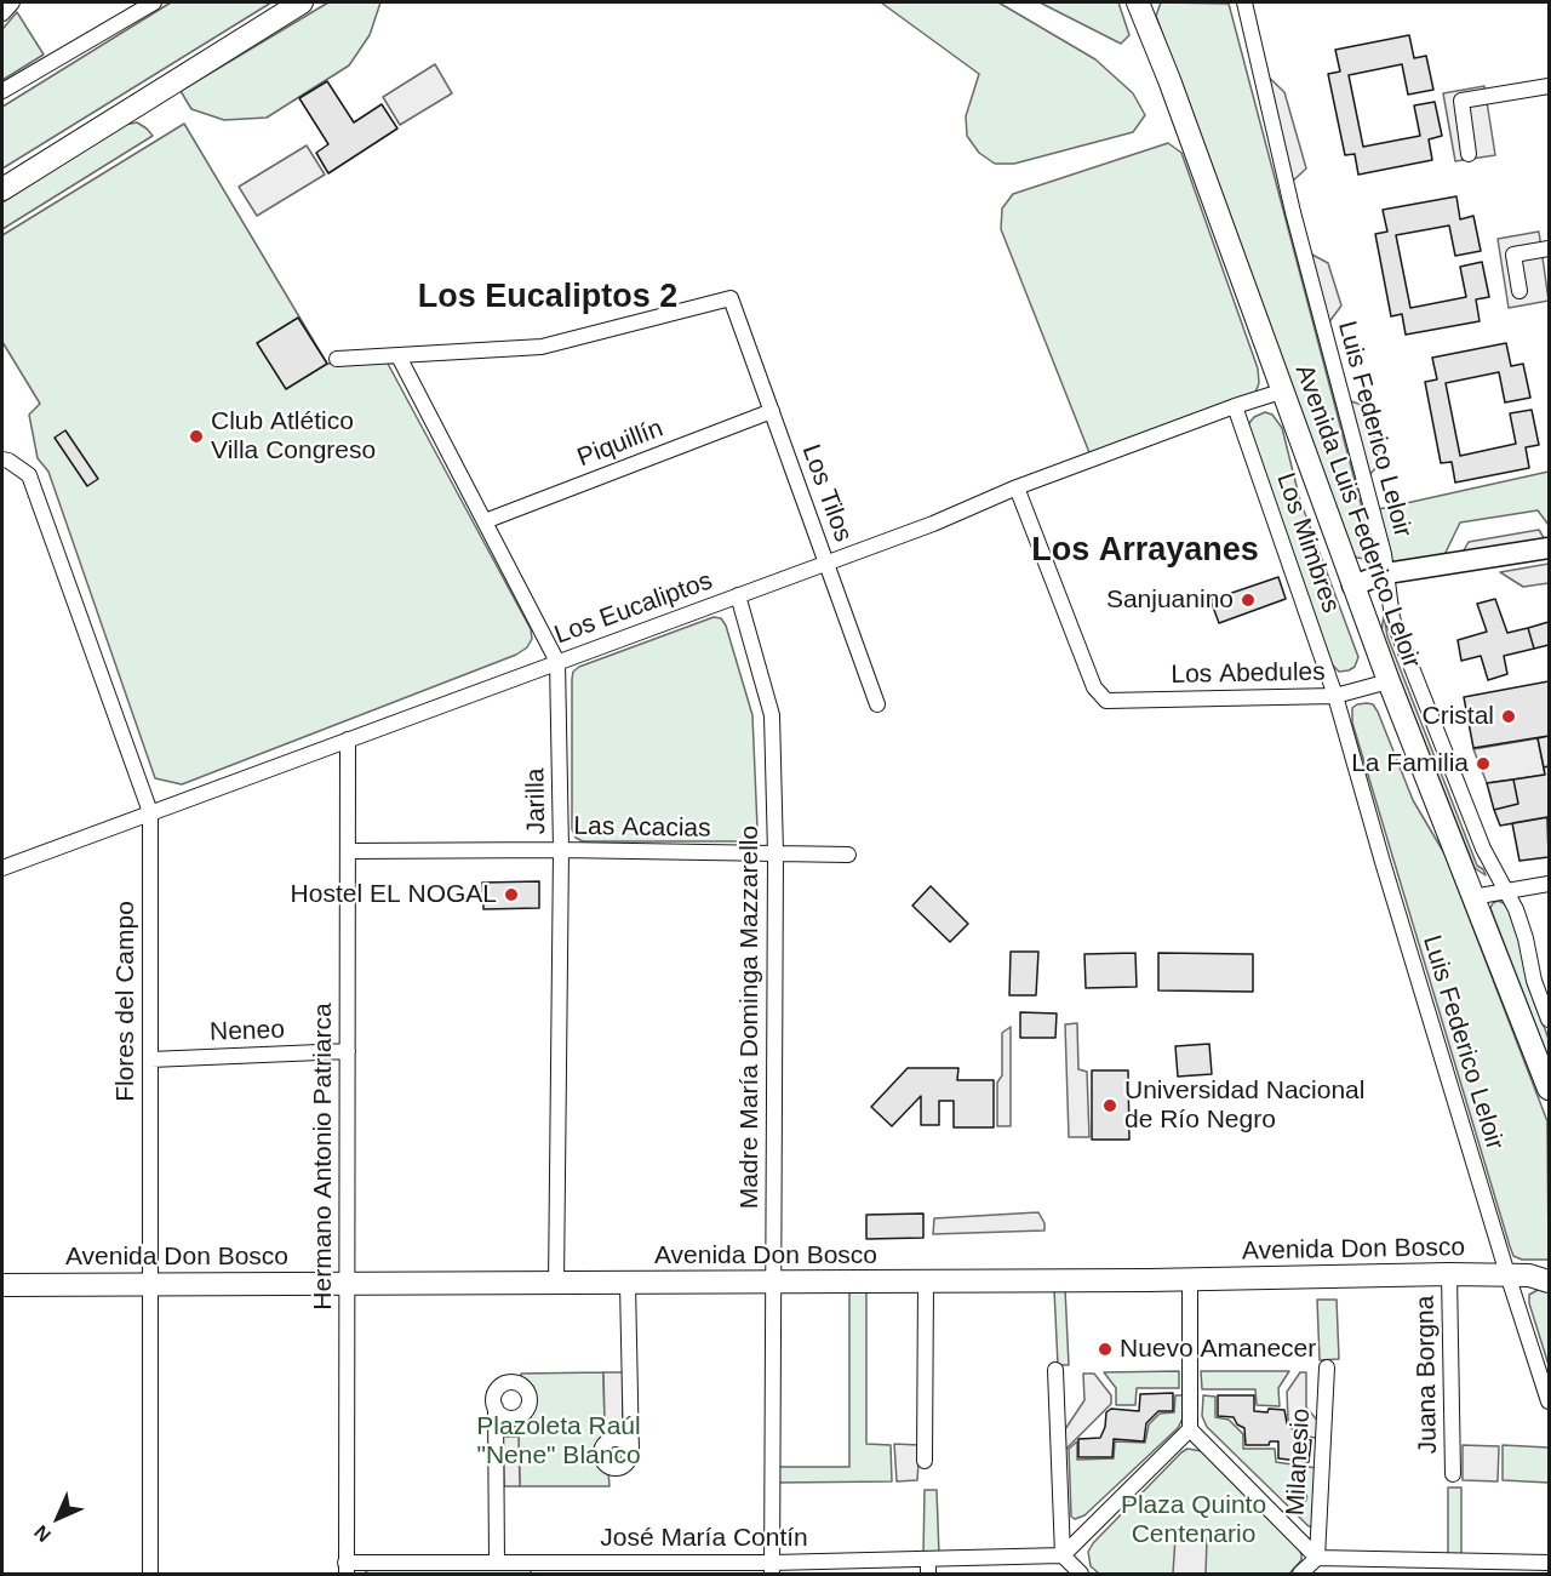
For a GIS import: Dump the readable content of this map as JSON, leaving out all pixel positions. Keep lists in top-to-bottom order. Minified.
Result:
{"streets":{"main road":["Avenida Luis Federico Leloir","Avenida Don Bosco"],"street":["Luis Federico Leloir","Piquillín","Los Tilos","Los Mimbres","Los Eucaliptos","Los Abedules","Jarilla","Las Acacias","Flores del Campo","Madre María Dominga Mazzarello","Neneo","Hermano Antonio Patriarca","Juana Borgna","Milanesio","José María Contín"]},"crossings":[["Luis Federico Leloir","Los Mimbres"],["Luis Federico Leloir","Los Abedules"],["Luis Federico Leloir","Avenida Don Bosco"],["Piquillín","Los Tilos"],["Piquillín","Jarilla"],["Los Tilos","Los Eucaliptos"],["Los Tilos","Jarilla"],["Avenida Luis Federico Leloir","Los Eucaliptos"],["Avenida Luis Federico Leloir","Los Abedules"],["Los Mimbres","Los Eucaliptos"],["Los Mimbres","Los Abedules"],["Los Eucaliptos","Los Abedules"],["Los Eucaliptos","Jarilla"],["Los Eucaliptos","Flores del Campo"],["Los Eucaliptos","Madre María Dominga Mazzarello"],["Los Eucaliptos","Hermano Antonio Patriarca"],["Jarilla","Las Acacias"],["Jarilla","Avenida Don Bosco"],["Las Acacias","Madre María Dominga Mazzarello"],["Las Acacias","Hermano Antonio Patriarca"],["Flores del Campo","Neneo"],["Flores del Campo","Avenida Don Bosco"],["Madre María Dominga Mazzarello","Avenida Don Bosco"],["Madre María Dominga Mazzarello","José María Contín"],["Neneo","Hermano Antonio Patriarca"],["Hermano Antonio Patriarca","Avenida Don Bosco"],["Hermano Antonio Patriarca","José María Contín"],["Avenida Don Bosco","Juana Borgna"]],"districts":["Los Eucaliptos 2","Los Arrayanes"],"parks":["Plazoleta Raúl \"Nene\" Blanco","Plaza Quinto Centenario"],"places":["Club Atlético Villa Congreso","Sanjuanino","Cristal","La Familia","Hostel EL NOGAL","Universidad Nacional de Río Negro","Nuevo Amanecer"],"north":"bottom left"}
